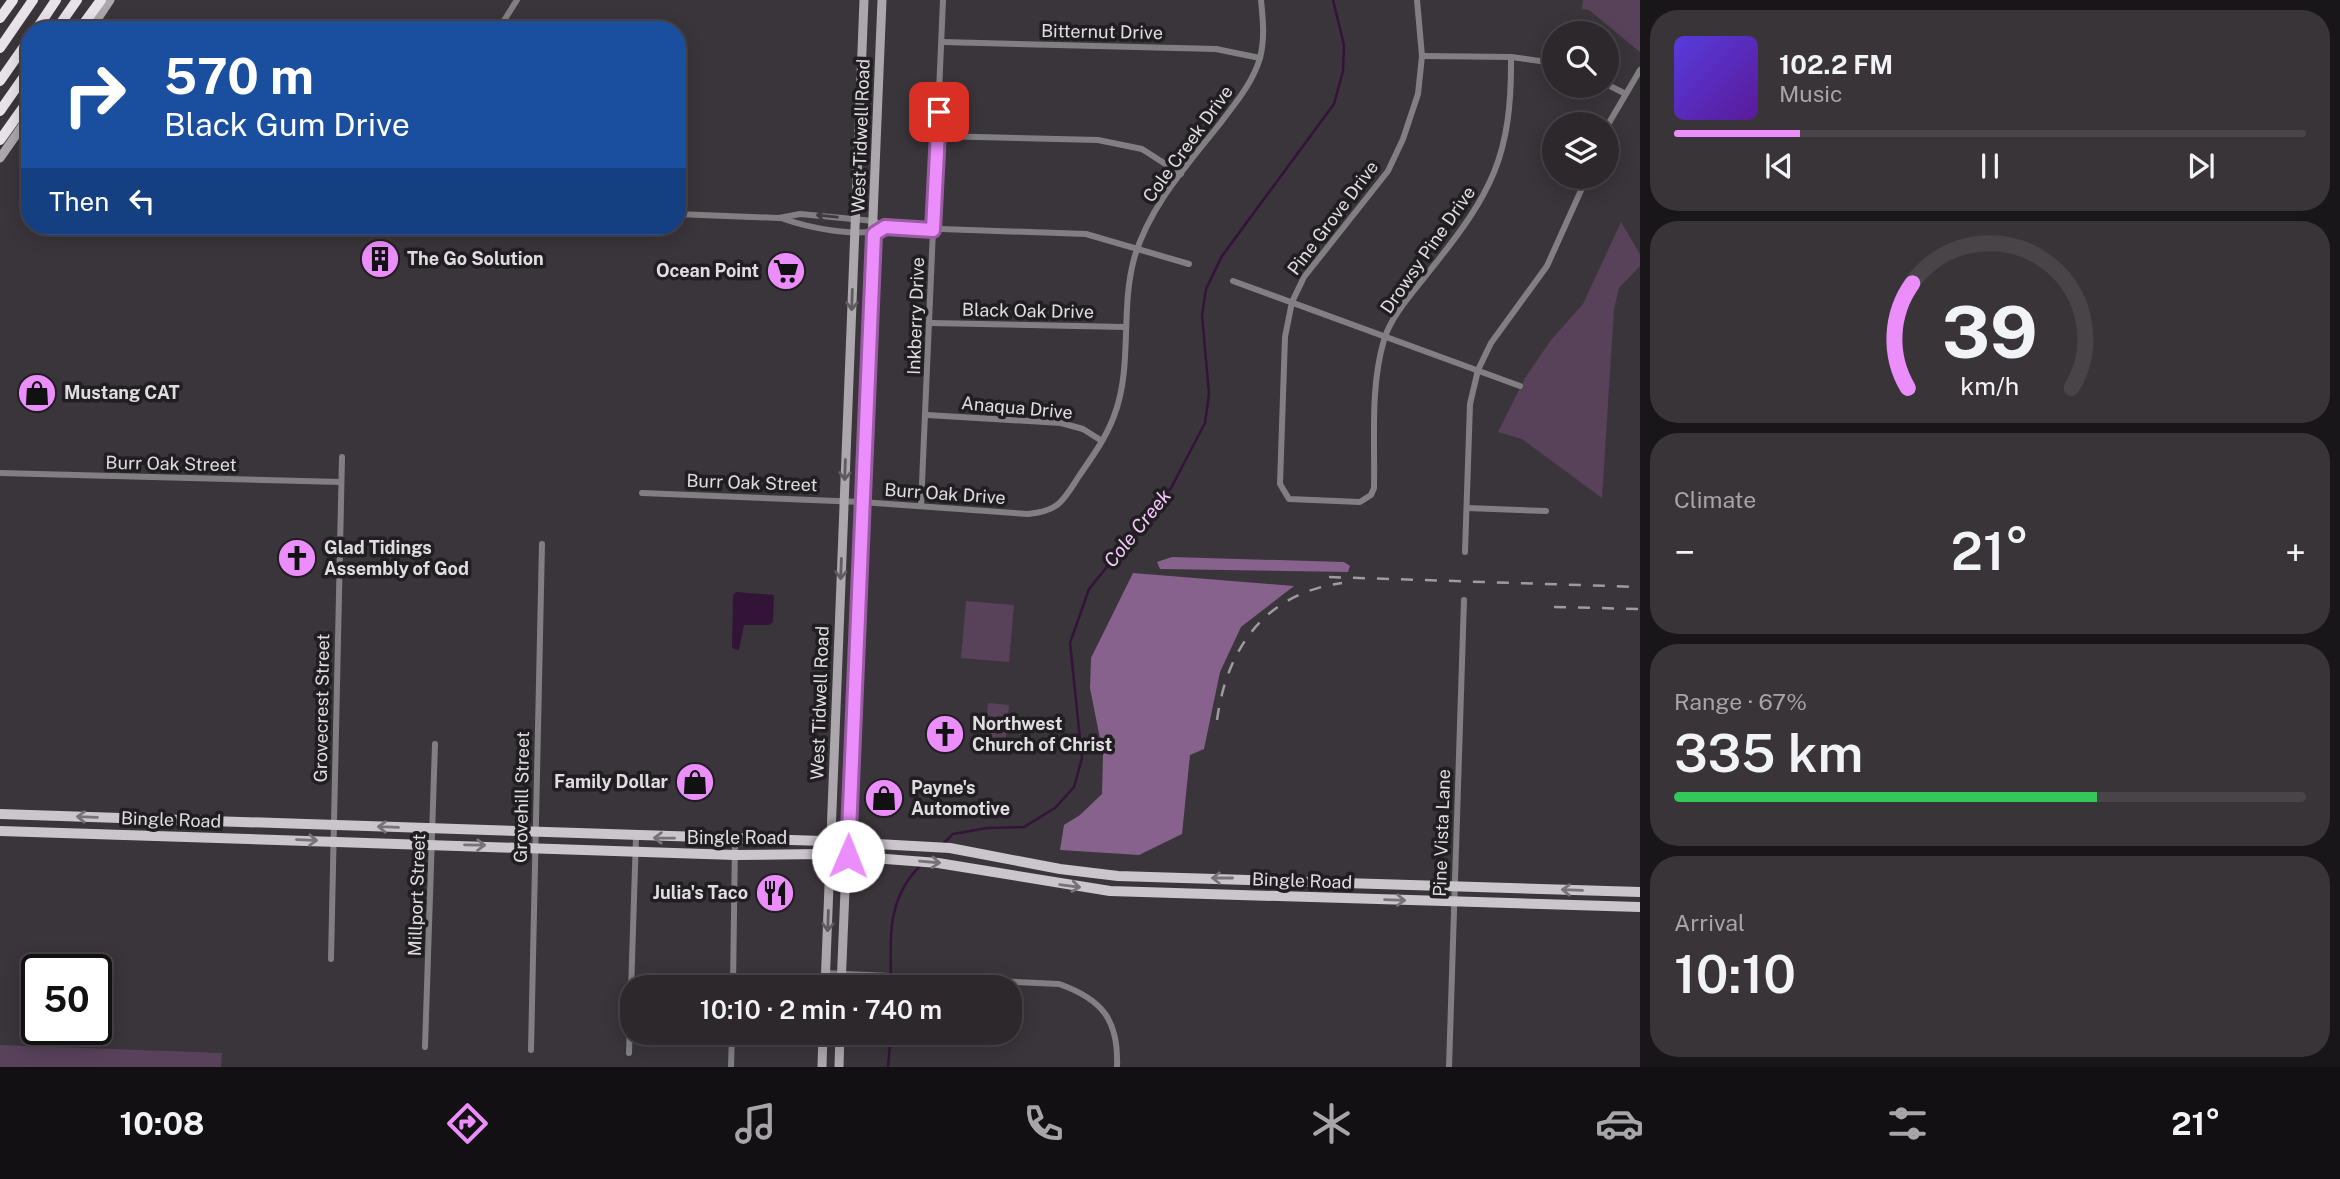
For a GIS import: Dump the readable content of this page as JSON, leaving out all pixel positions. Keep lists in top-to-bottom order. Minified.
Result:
{"streets":{"main road":["West Tidwell Road","Bingle Road"],"street":["Bitternut Drive","Cole Creek Drive","Pine Grove Drive","Drowsy Pine Drive","Black Oak Drive","Inkberry Drive","Anaqua Drive","Burr Oak Street","Burr Oak Drive","Grovecrest Street","Grovehill Street","Pine Vista Lane","Millport Street"]},"crossings":[["Bitternut Drive","Cole Creek Drive"],["Bitternut Drive","Inkberry Drive"],["West Tidwell Road","Burr Oak Street"],["West Tidwell Road","Burr Oak Drive"],["West Tidwell Road","Bingle Road"],["Cole Creek Drive","Black Oak Drive"],["Cole Creek Drive","Anaqua Drive"],["Cole Creek Drive","Burr Oak Drive"],["Pine Grove Drive","Drowsy Pine Drive"],["Black Oak Drive","Inkberry Drive"],["Inkberry Drive","Anaqua Drive"],["Inkberry Drive","Burr Oak Drive"],["Burr Oak Street","Burr Oak Drive"],["Burr Oak Street","Grovecrest Street"],["Grovecrest Street","Bingle Road"],["Grovehill Street","Bingle Road"],["Bingle Road","Pine Vista Lane"],["Bingle Road","Millport Street"]],"water":["Cole Creek"],"places":{"building":["The Go Solution"],"supermarket":["Ocean Point"],"shop":["Mustang CAT","Family Dollar","Payne's Automotive"],"church":["Glad Tidings Assembly of God","Northwest Church of Christ"],"restaurant":["Julia's Taco"]},"page":{"turn":["570 m","Black Gum Drive"],"song":["102.2 FM","Music"],"then":"Then","tile":["Climate",["Range · 67%","335 km"],["Arrival","10:10"]],"heat":["−","21°","+"],"limit":"50","trip":"10:10 · 2 min · 740 m","tabs":["10:08","21°"],"gauge":["39","km/h"]}}
